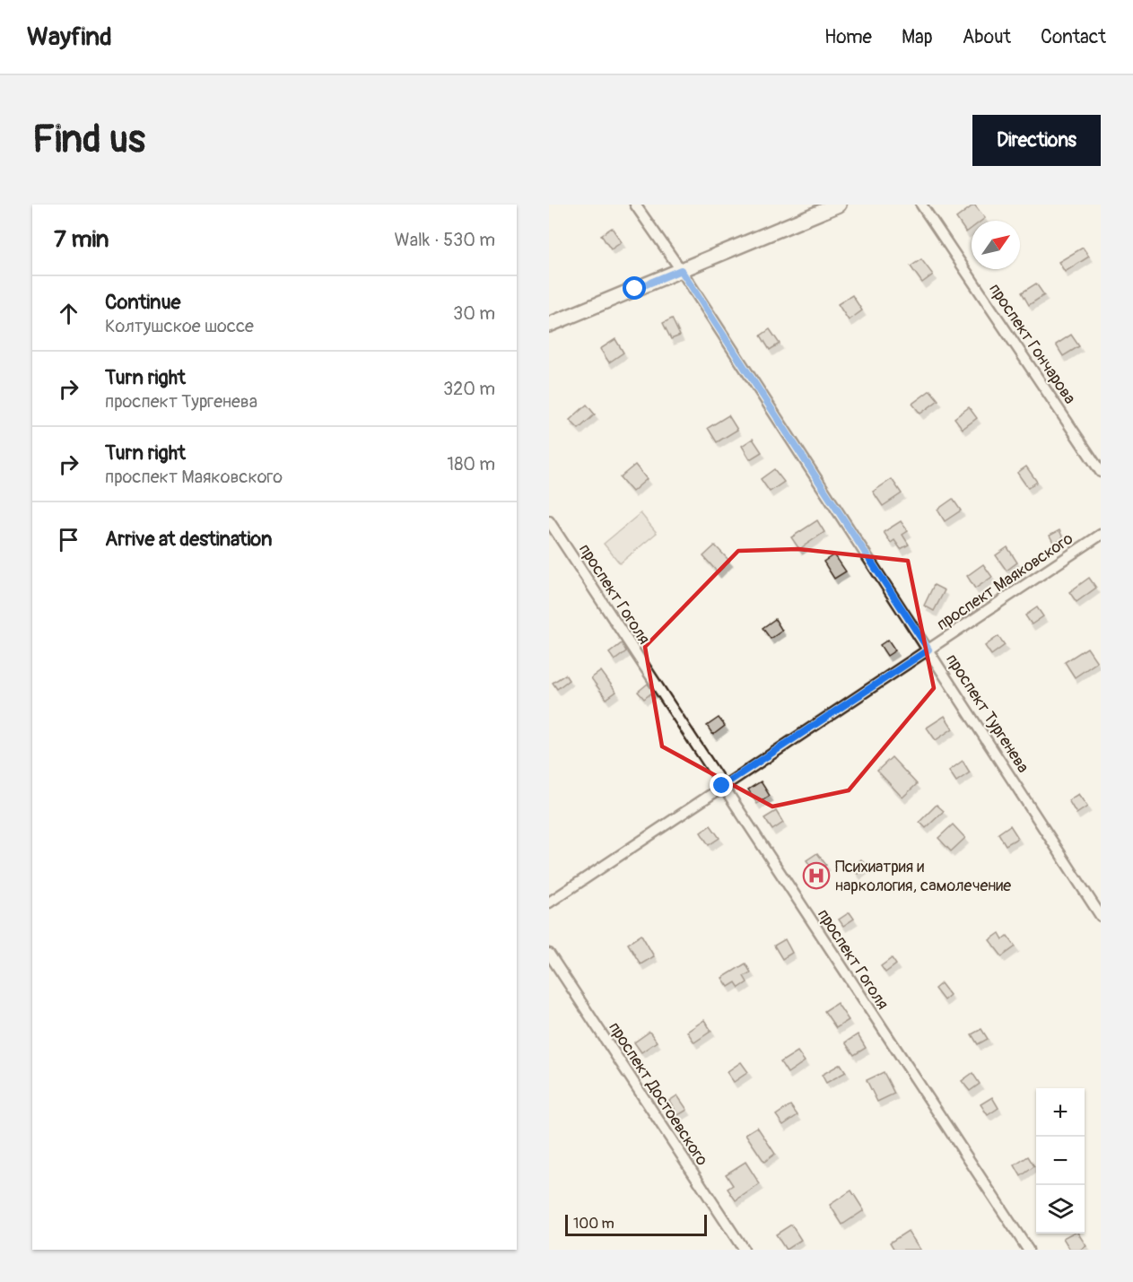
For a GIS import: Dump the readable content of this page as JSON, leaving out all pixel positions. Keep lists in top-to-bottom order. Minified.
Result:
{"streets":{"street":["проспект Гончарова","проспект Маяковского","проспект Гоголя","проспект Тургенева","проспект Достоевского"]},"crossings":[["проспект Маяковского","проспект Гоголя"],["проспект Маяковского","проспект Тургенева"]],"places":{"hospital":["Психиатрия и наркология, самолечение"]},"scale_bar":"100 m","north":"top right","page":{"header":"Wayfind","nav":["Home","Map","About","Contact"],"buttons":"Directions","title":"Find us","heading":["7 min","Walk · 530 m"],"list":[["Continue","Колтушское шоссе","30 m"],["Turn right","проспект Тургенева","320 m"],["Turn right","проспект Маяковского","180 m"],"Arrive at destination"],"map_buttons":["+","−"],"scale":"100 m"}}
